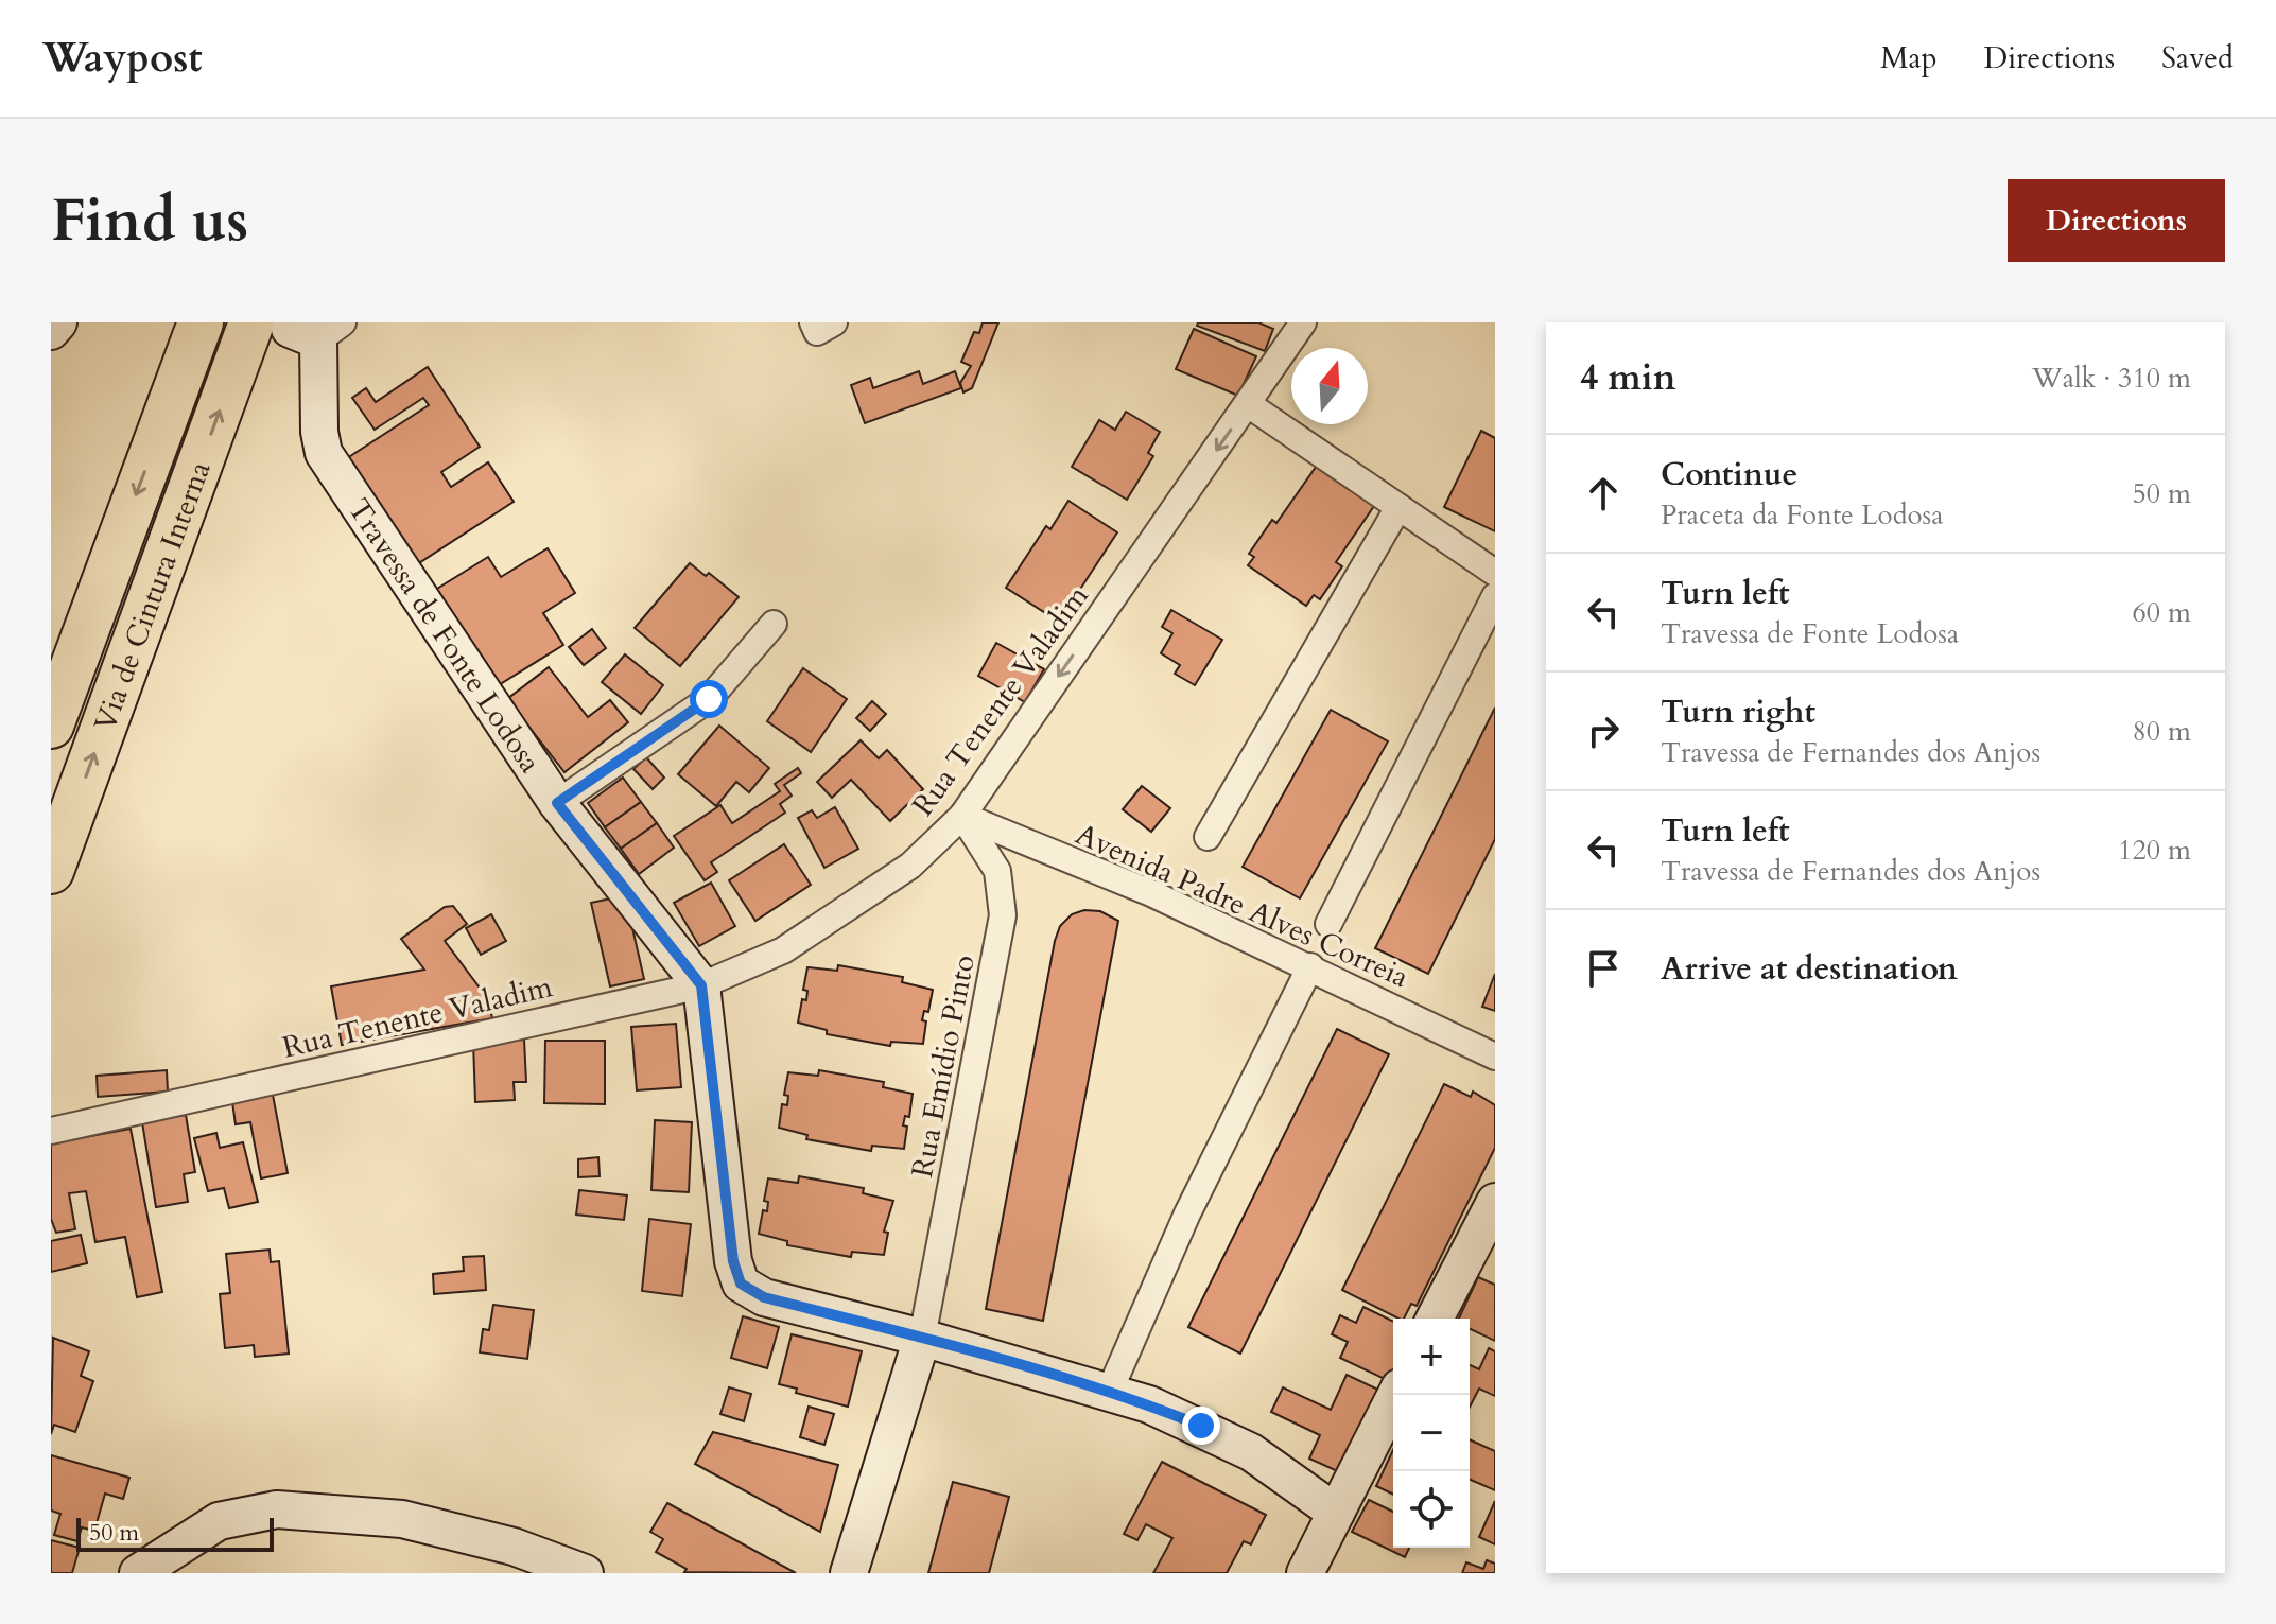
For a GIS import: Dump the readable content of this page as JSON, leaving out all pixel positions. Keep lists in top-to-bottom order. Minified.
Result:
{"streets":{"highway":["Via de Cintura Interna"],"street":["Travessa de Fonte Lodosa","Rua Tenente Valadim","Avenida Padre Alves Correia","Rua Emídio Pinto"]},"crossings":[["Via de Cintura Interna","Travessa de Fonte Lodosa"],["Travessa de Fonte Lodosa","Rua Tenente Valadim"],["Rua Tenente Valadim","Avenida Padre Alves Correia"],["Rua Tenente Valadim","Rua Emídio Pinto"],["Avenida Padre Alves Correia","Rua Emídio Pinto"]],"scale_bar":"50 m","north":"top","page":{"header":"Waypost","nav":["Map","Directions","Saved"],"buttons":"Directions","title":"Find us","heading":["4 min","Walk · 310 m"],"list":[["Continue","Praceta da Fonte Lodosa","50 m"],["Turn left","Travessa de Fonte Lodosa","60 m"],["Turn right","Travessa de Fernandes dos Anjos","80 m"],["Turn left","Travessa de Fernandes dos Anjos","120 m"],"Arrive at destination"],"map_buttons":["+","−"],"scale":"50 m"}}
